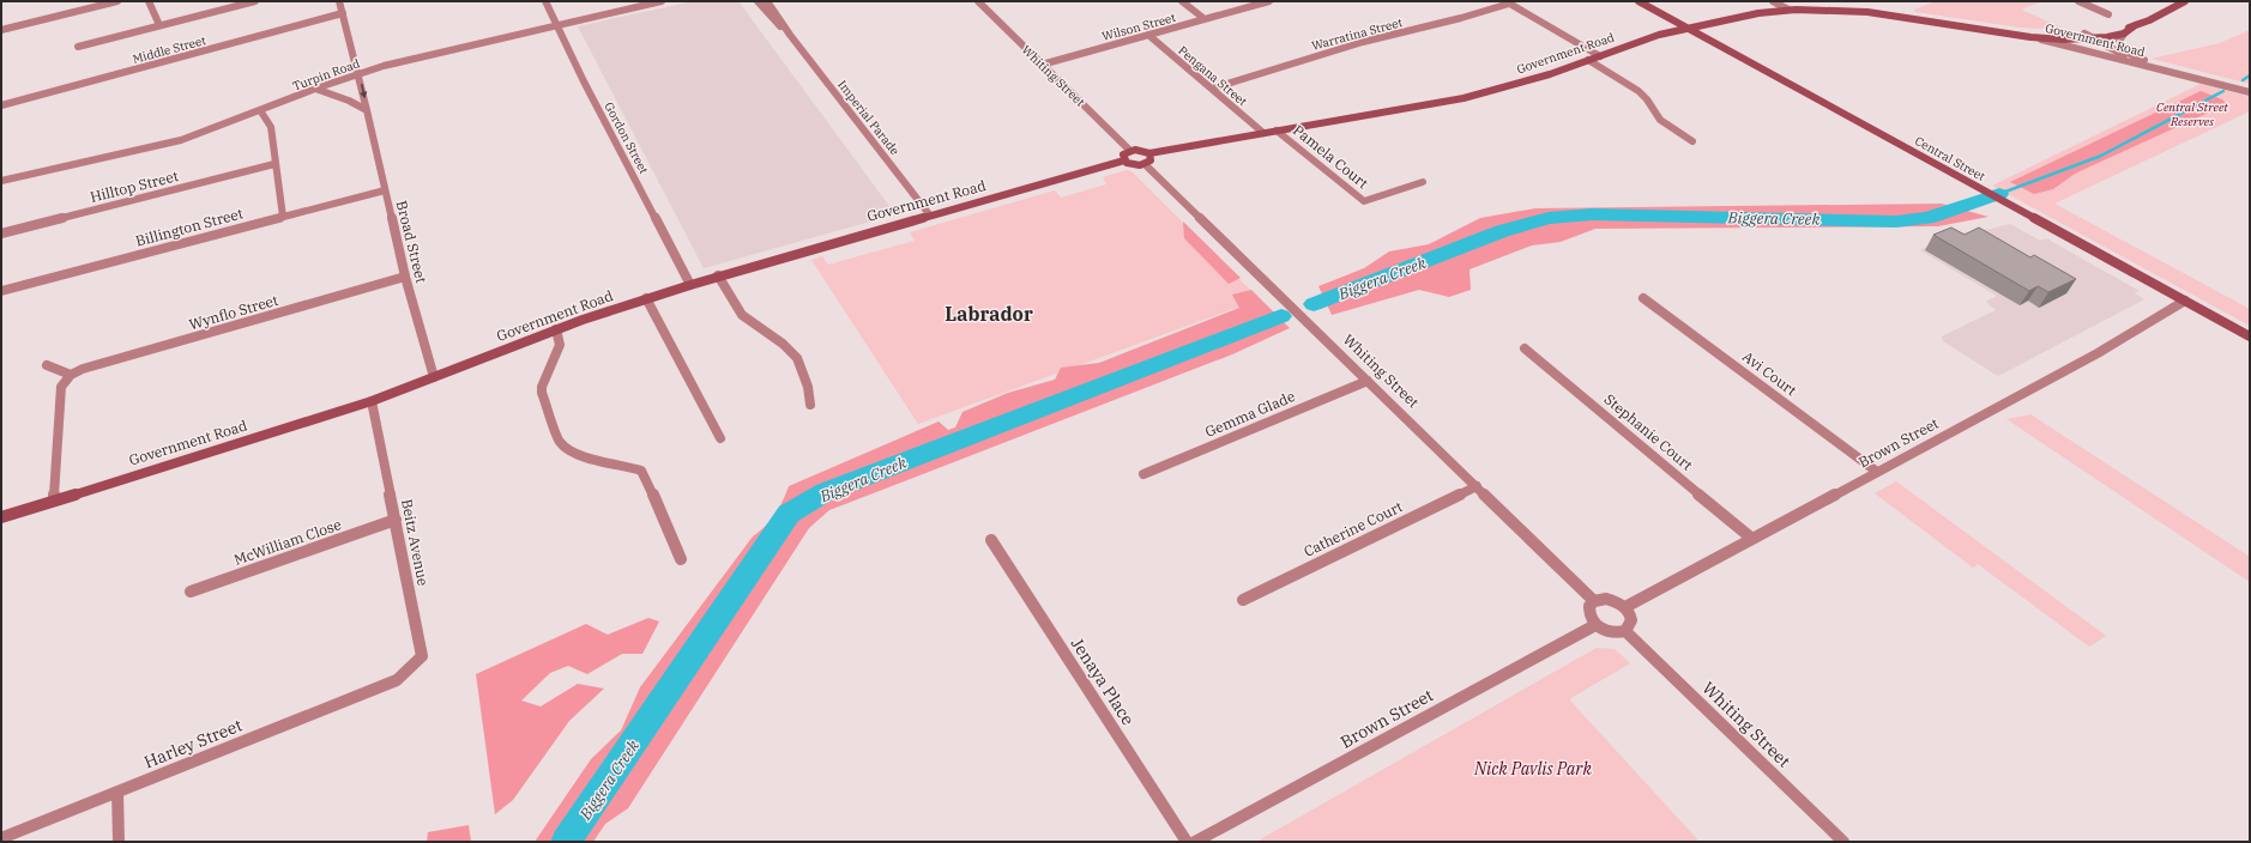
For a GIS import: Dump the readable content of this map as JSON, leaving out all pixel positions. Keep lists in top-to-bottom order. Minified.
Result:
{"streets":{"main road":["Government Road","Central Street"],"street":["Wilson Street","Warratina Street","Middle Street","Turpin Road","Whiting Street","Pengana Street","Imperial Parade","Gordon Street","Pamela Court","Hilltop Street","Billington Street","Broad Street","Wynflo Street","Avi Court","Gemma Glade","Stephanie Court","Brown Street","Catherine Court","McWilliam Close","Beitz Avenue","Jenaya Place","Harley Street"]},"crossings":[["Wilson Street","Whiting Street"],["Wilson Street","Pengana Street"],["Warratina Street","Pengana Street"],["Government Road","Whiting Street"],["Government Road","Pengana Street"],["Government Road","Imperial Parade"],["Government Road","Gordon Street"],["Government Road","Pamela Court"],["Government Road","Central Street"],["Government Road","Broad Street"],["Government Road","Beitz Avenue"],["Middle Street","Broad Street"],["Turpin Road","Gordon Street"],["Turpin Road","Broad Street"],["Whiting Street","Gemma Glade"],["Whiting Street","Brown Street"],["Whiting Street","Catherine Court"],["Central Street","Brown Street"],["Billington Street","Broad Street"],["Broad Street","Wynflo Street"],["Avi Court","Brown Street"],["Stephanie Court","Brown Street"],["McWilliam Close","Beitz Avenue"],["Beitz Avenue","Harley Street"]],"districts":["Labrador"],"water":["Biggera Creek"],"parks":["Central Street Reserves","Nick Pavlis Park"]}
